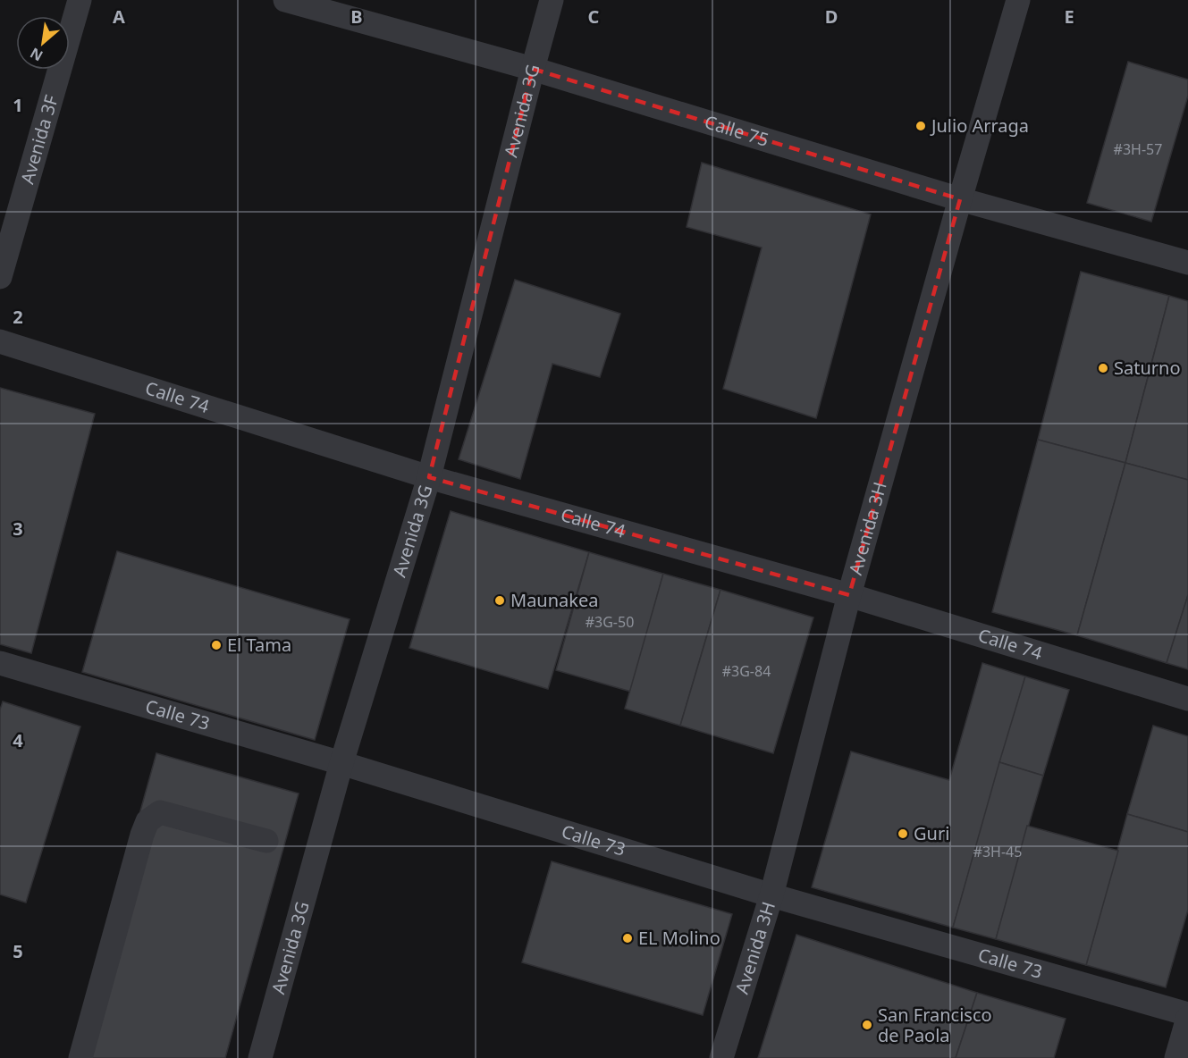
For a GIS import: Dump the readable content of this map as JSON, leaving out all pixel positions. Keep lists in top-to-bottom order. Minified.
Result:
{"streets":{"street":["Avenida 3G","Calle 75","Avenida 3F","Calle 74","Avenida 3H","Calle 73"]},"crossings":[["Avenida 3G","Calle 75"],["Avenida 3G","Calle 74"],["Avenida 3G","Calle 73"],["Calle 75","Avenida 3H"],["Calle 74","Avenida 3H"],["Avenida 3H","Calle 73"]],"places":["Julio Arraga","Saturno","Maunakea","El Tama","Guri","EL Molino","San Francisco de Paola"],"house_numbers":["#3H-57","#3G-50","#3G-84","#3H-45"],"north":"bottom left","grid":{"columns":["A","B","C","D","E"],"rows":["1","2","3","4","5"]}}
